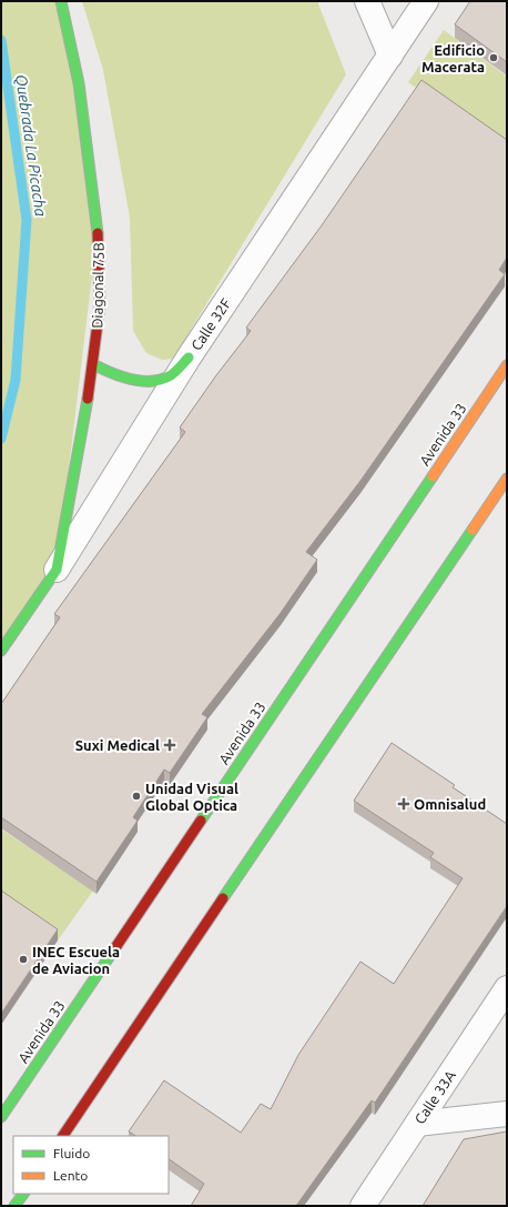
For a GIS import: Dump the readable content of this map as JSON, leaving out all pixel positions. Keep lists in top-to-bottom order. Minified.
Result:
{"streets":{"main road":["Diagonal 75B","Calle 32F","Avenida 33"],"street":["Calle 33A"]},"crossings":[["Diagonal 75B","Calle 32F"]],"water":["Quebrada La Picacha"],"places":{"other":["Edificio Macerata","Unidad Visual Global Optica","INEC Escuela de Aviacion"],"health":["Suxi Medical","Omnisalud"]},"legend":["Fluido","Lento"]}
